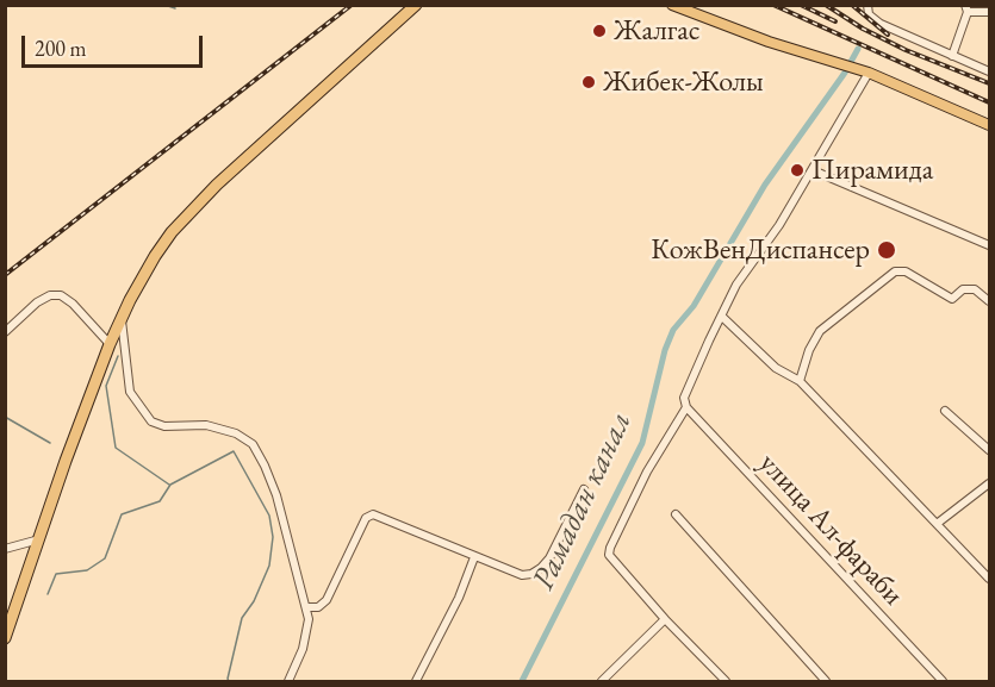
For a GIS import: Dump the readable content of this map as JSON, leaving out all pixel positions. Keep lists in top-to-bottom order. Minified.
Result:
{"streets":{"street":["улица Ал-фараби"]},"water":["Рамадан канал"],"places":["Жалгас","Жибек-Жолы","Пирамида","КожВенДиспансер"],"scale_bar":"200 m"}
